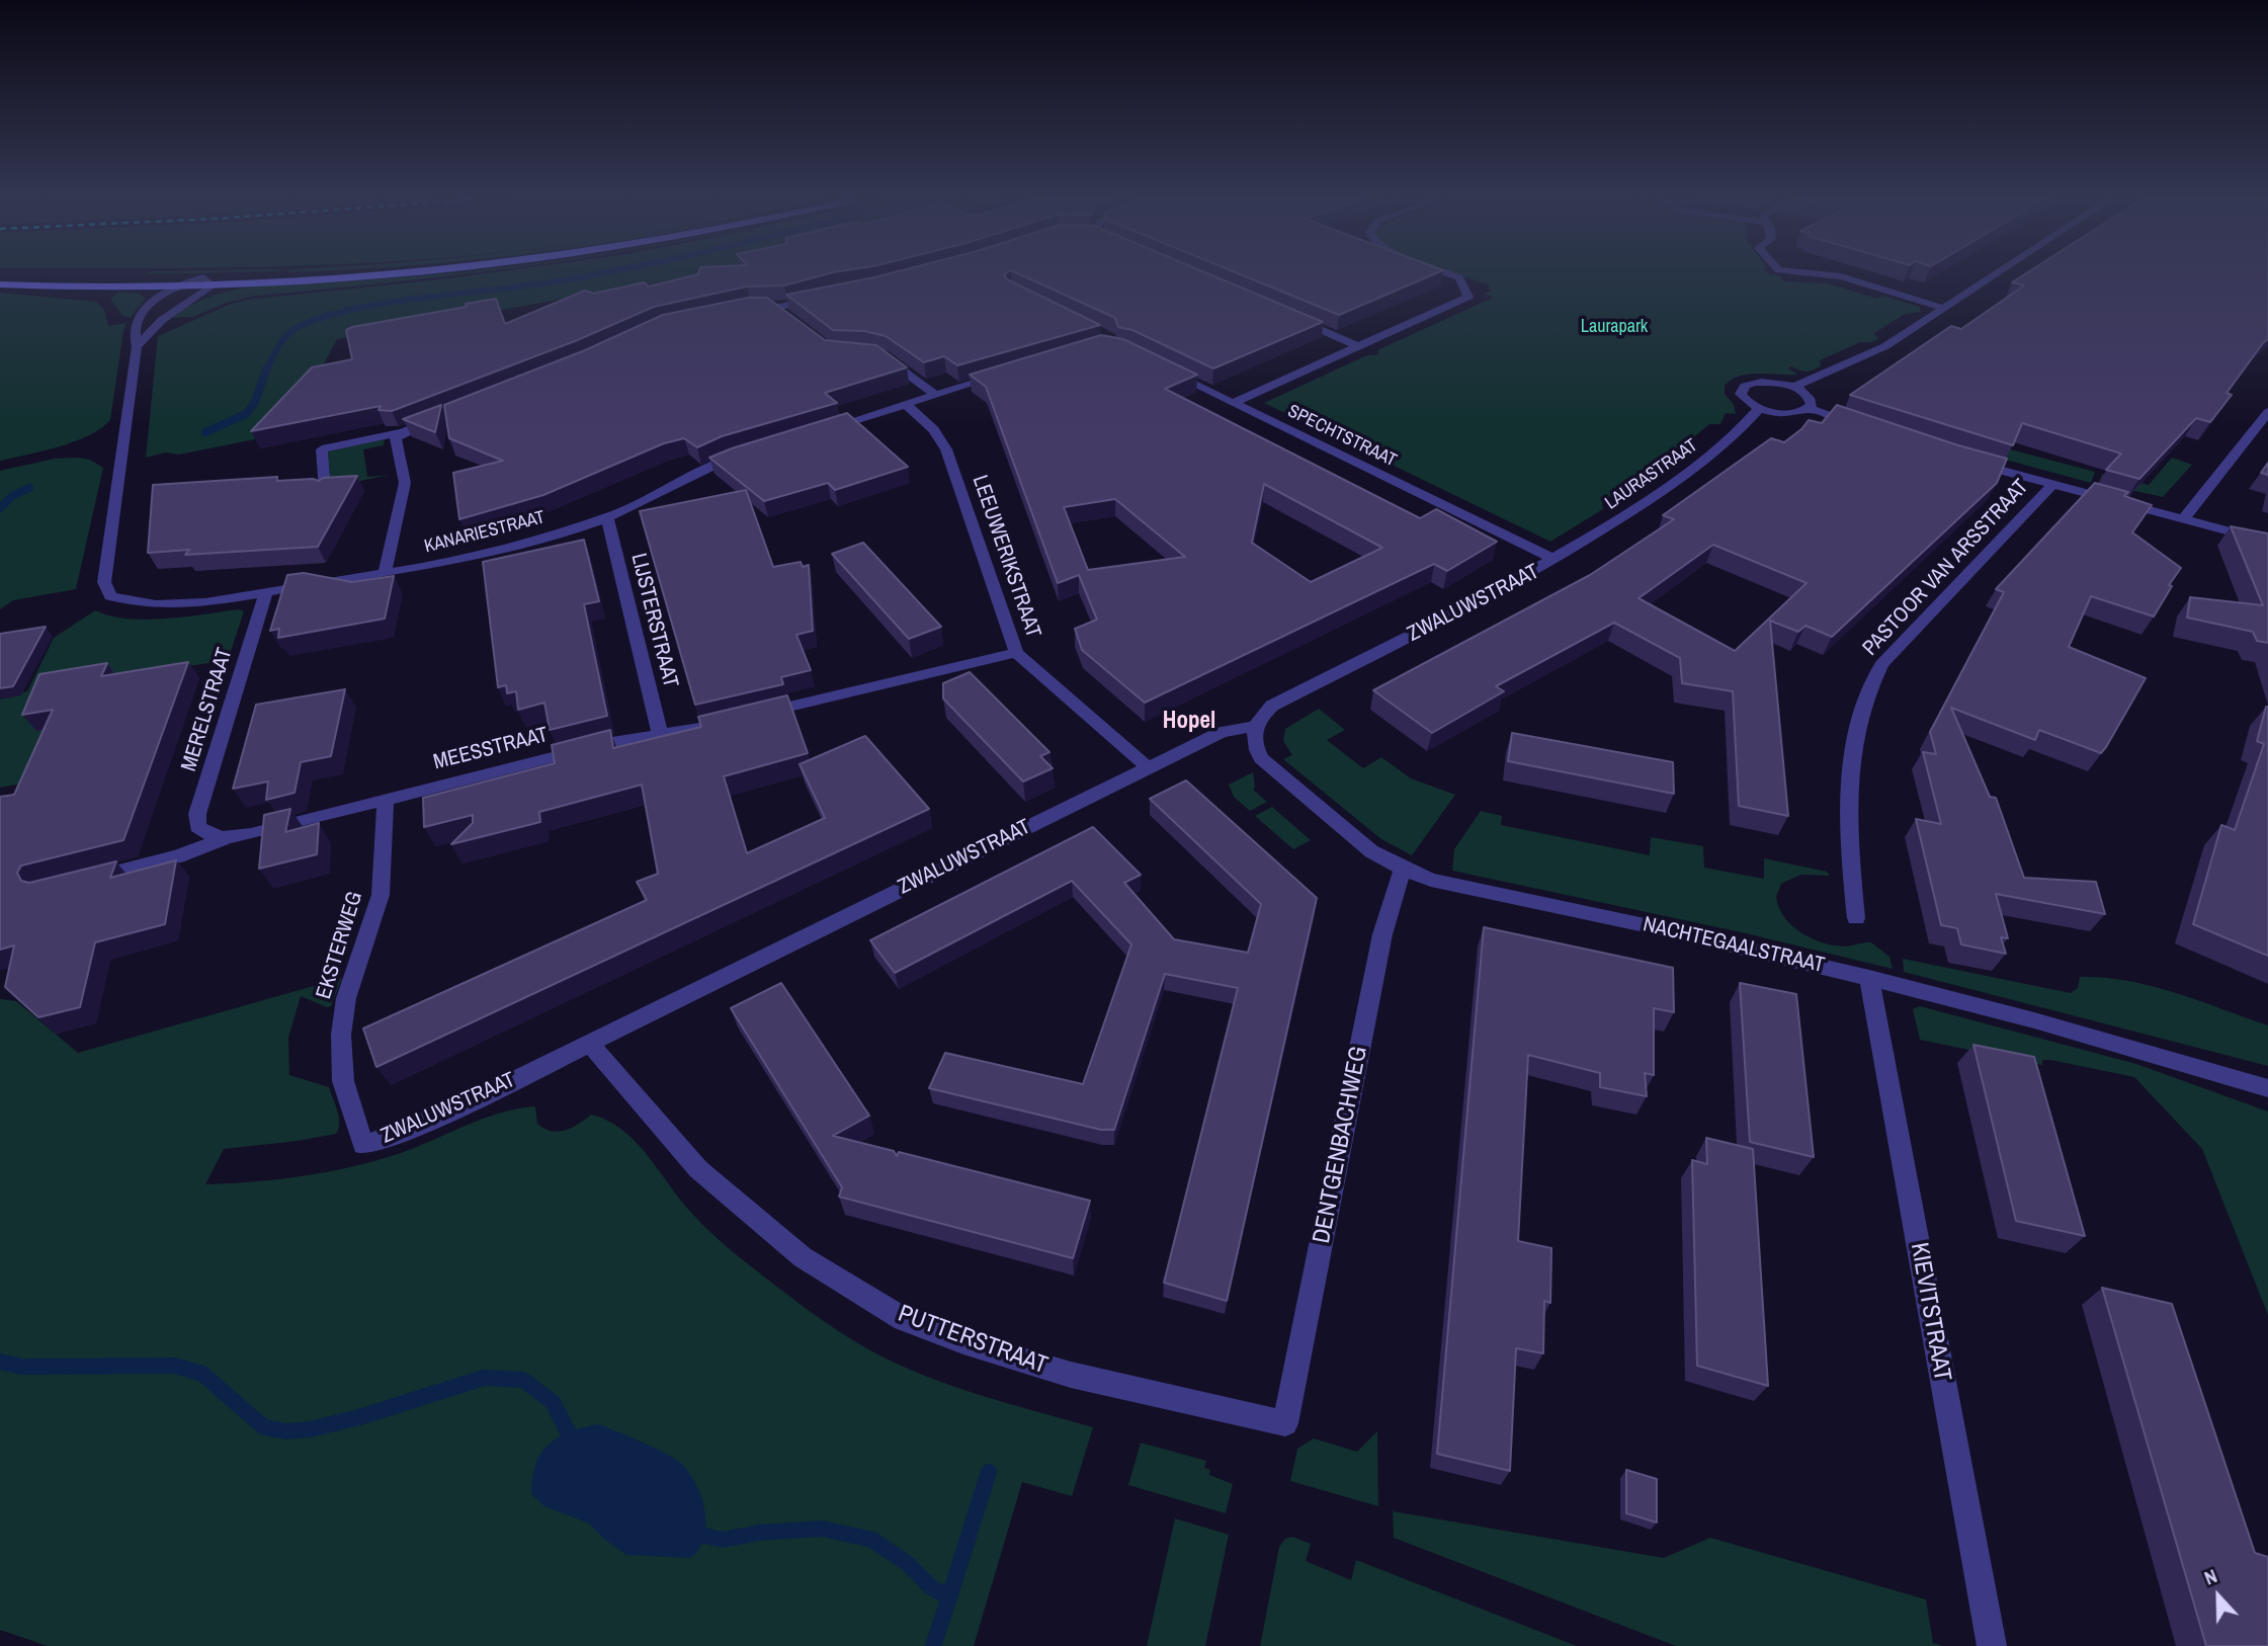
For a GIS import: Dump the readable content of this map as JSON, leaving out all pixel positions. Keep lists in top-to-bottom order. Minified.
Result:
{"streets":{"street":["SPECHTSTRAAT","LAURASTRAAT","KANARIESTRAAT","LEEUWERIKSTRAAT","PASTOOR VAN ARSSTRAAT","ZWALUWSTRAAT","LIJSTERSTRAAT","MERELSTRAAT","MEESSTRAAT","EKSTERWEG","NACHTEGAALSTRAAT","DENTGENBACHWEG","KIEVITSTRAAT","PUTTERSTRAAT"]},"crossings":[["SPECHTSTRAAT","LAURASTRAAT"],["SPECHTSTRAAT","ZWALUWSTRAAT"],["LAURASTRAAT","ZWALUWSTRAAT"],["KANARIESTRAAT","LIJSTERSTRAAT"],["KANARIESTRAAT","MERELSTRAAT"],["LEEUWERIKSTRAAT","ZWALUWSTRAAT"],["ZWALUWSTRAAT","EKSTERWEG"],["ZWALUWSTRAAT","NACHTEGAALSTRAAT"],["ZWALUWSTRAAT","PUTTERSTRAAT"],["LIJSTERSTRAAT","MEESSTRAAT"],["MERELSTRAAT","MEESSTRAAT"],["MEESSTRAAT","EKSTERWEG"],["NACHTEGAALSTRAAT","DENTGENBACHWEG"],["NACHTEGAALSTRAAT","KIEVITSTRAAT"],["DENTGENBACHWEG","PUTTERSTRAAT"]],"districts":["Hopel"],"parks":["Laurapark"],"north":"top"}
